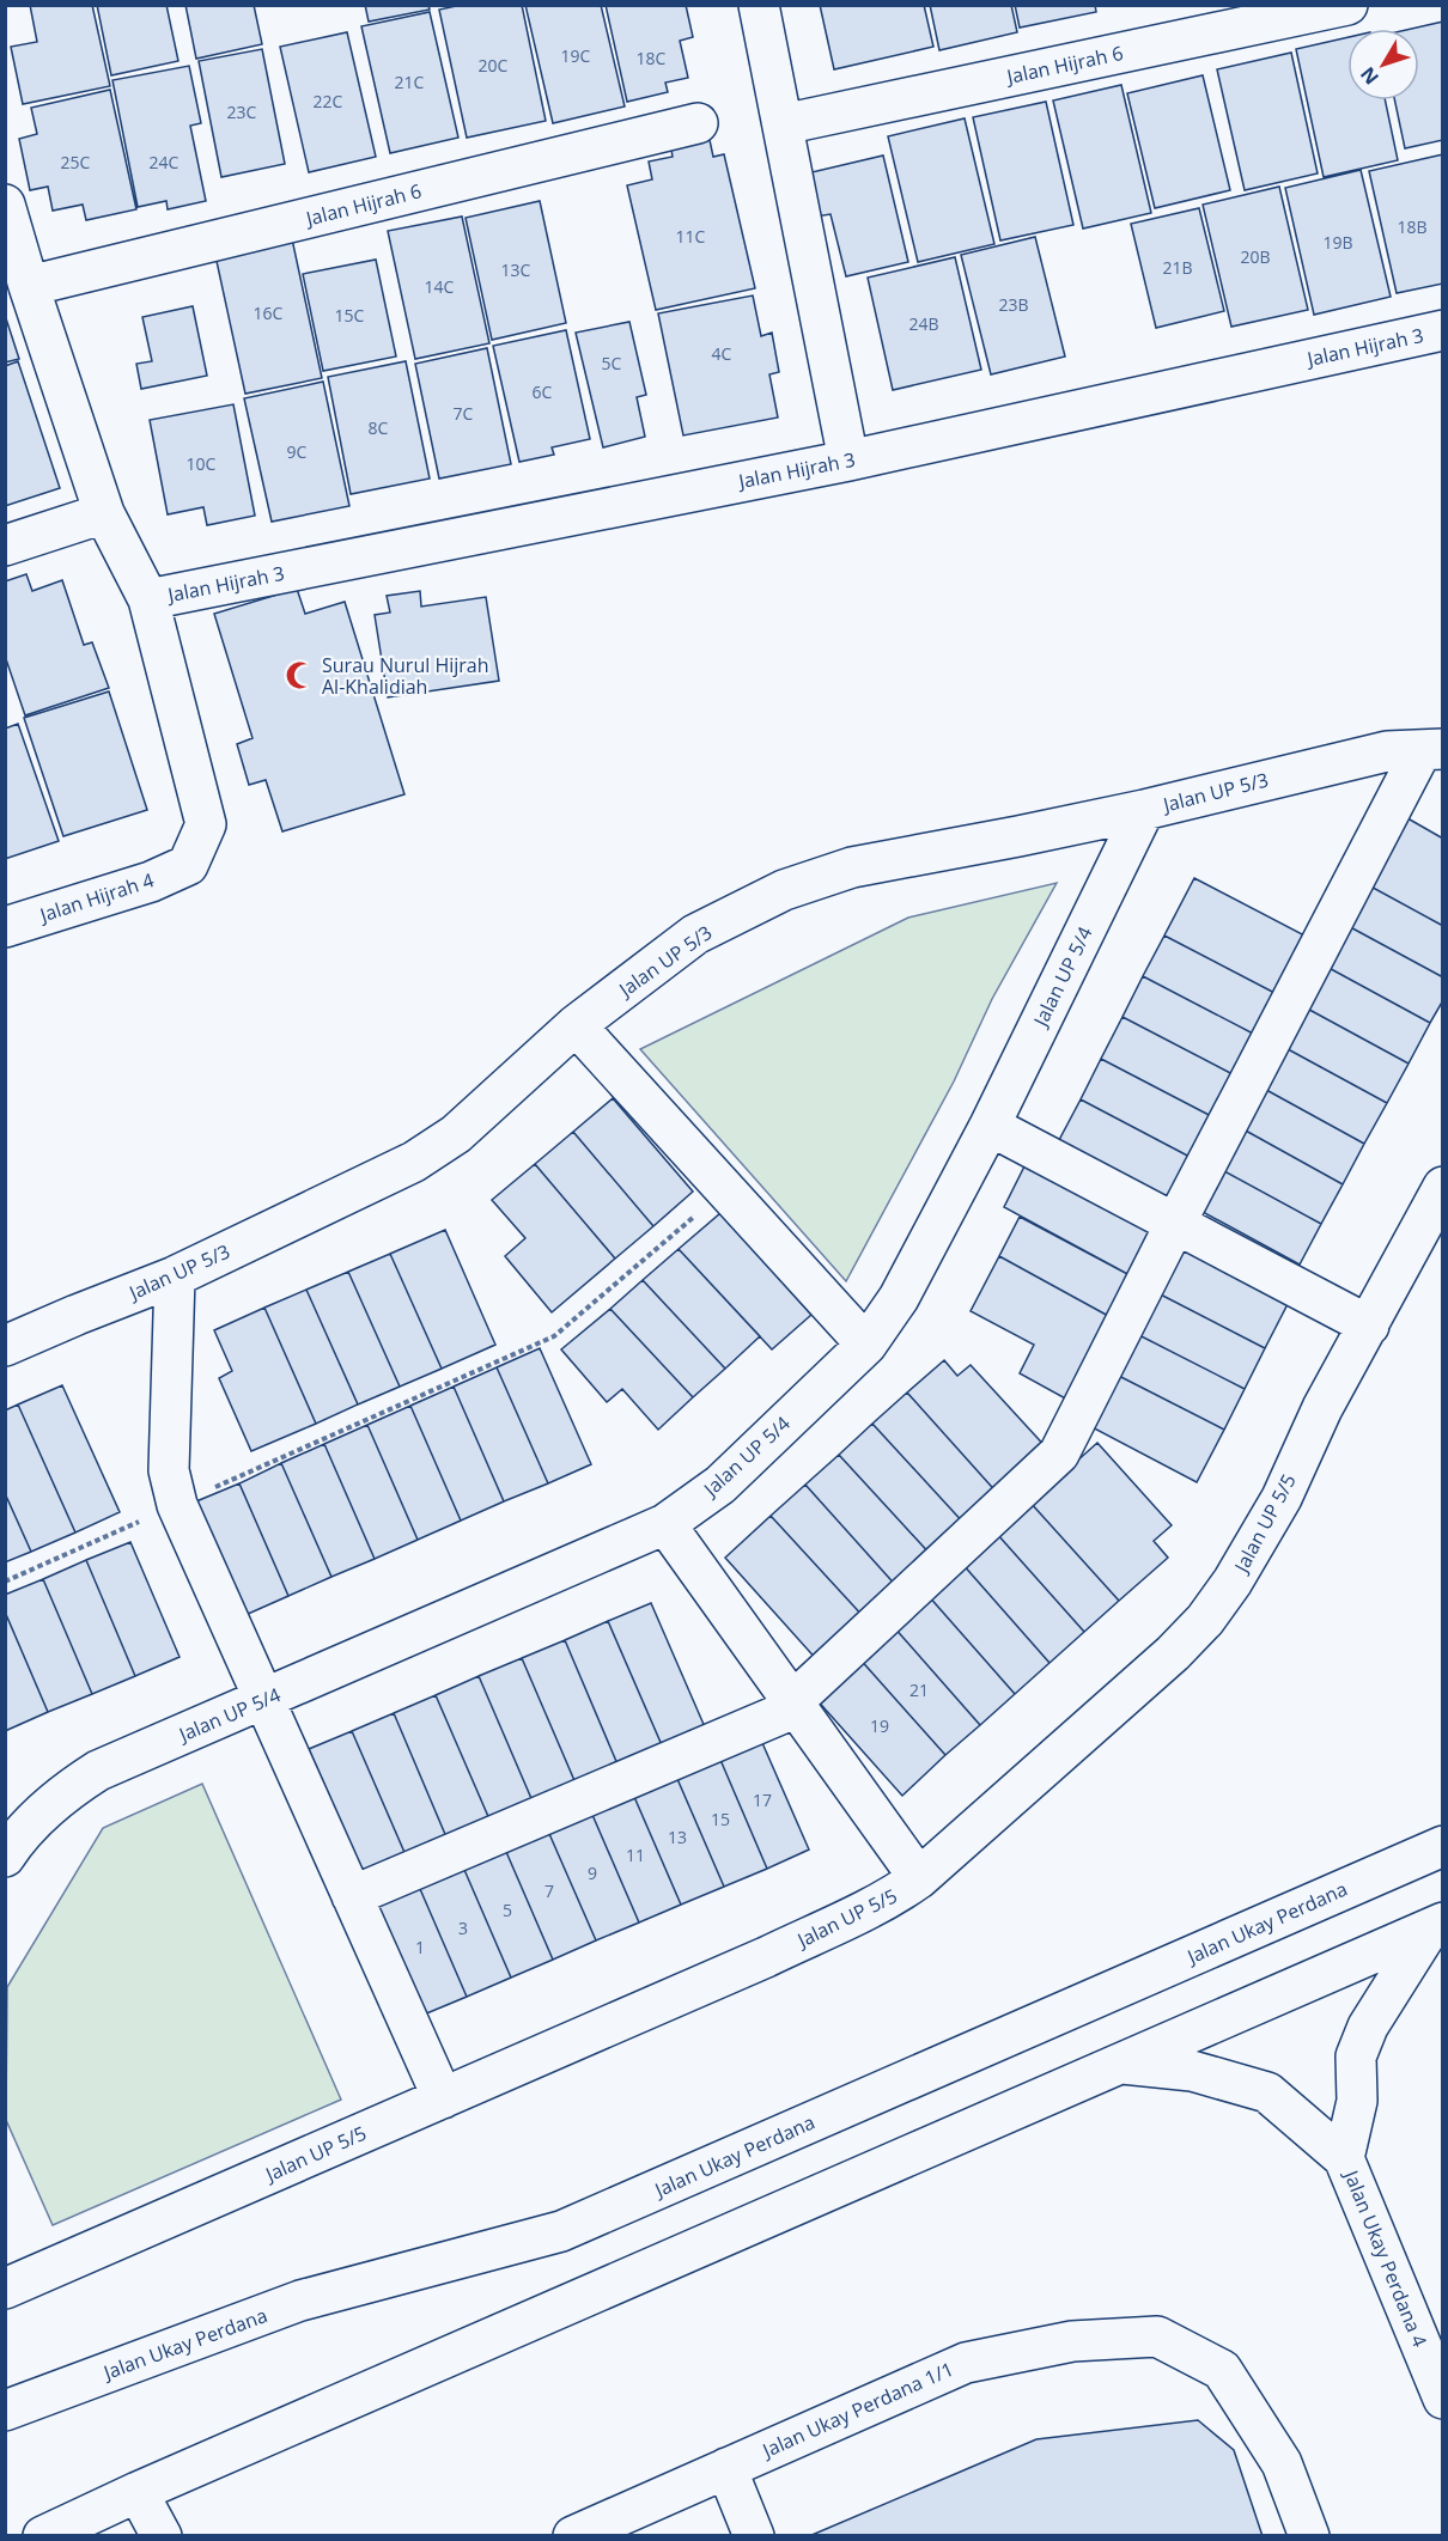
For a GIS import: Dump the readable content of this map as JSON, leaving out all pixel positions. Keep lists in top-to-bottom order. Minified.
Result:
{"streets":{"street":["Jalan Hijrah 6","Jalan Hijrah 3","Jalan UP 5/3","Jalan Hijrah 4","Jalan UP 5/4","Jalan UP 5/5","Jalan Ukay Perdana","Jalan Ukay Perdana 4","Jalan Ukay Perdana 1/1"]},"crossings":[["Jalan Hijrah 6","Jalan Hijrah 3"],["Jalan Hijrah 3","Jalan Hijrah 4"],["Jalan UP 5/3","Jalan UP 5/4"]],"places":{"mosque":["Surau Nurul Hijrah Al-Khalidiah"]},"house_numbers":["19C","18C","20C","21C","22C","23C","25C","24C","18B","11C","19B","20B","21B","13C","14C","23B","16C","15C","24B","4C","5C","6C","7C","8C","9C","10C","21","19","17","15","13","11","9","7","5","3","1"],"north":"bottom left"}
